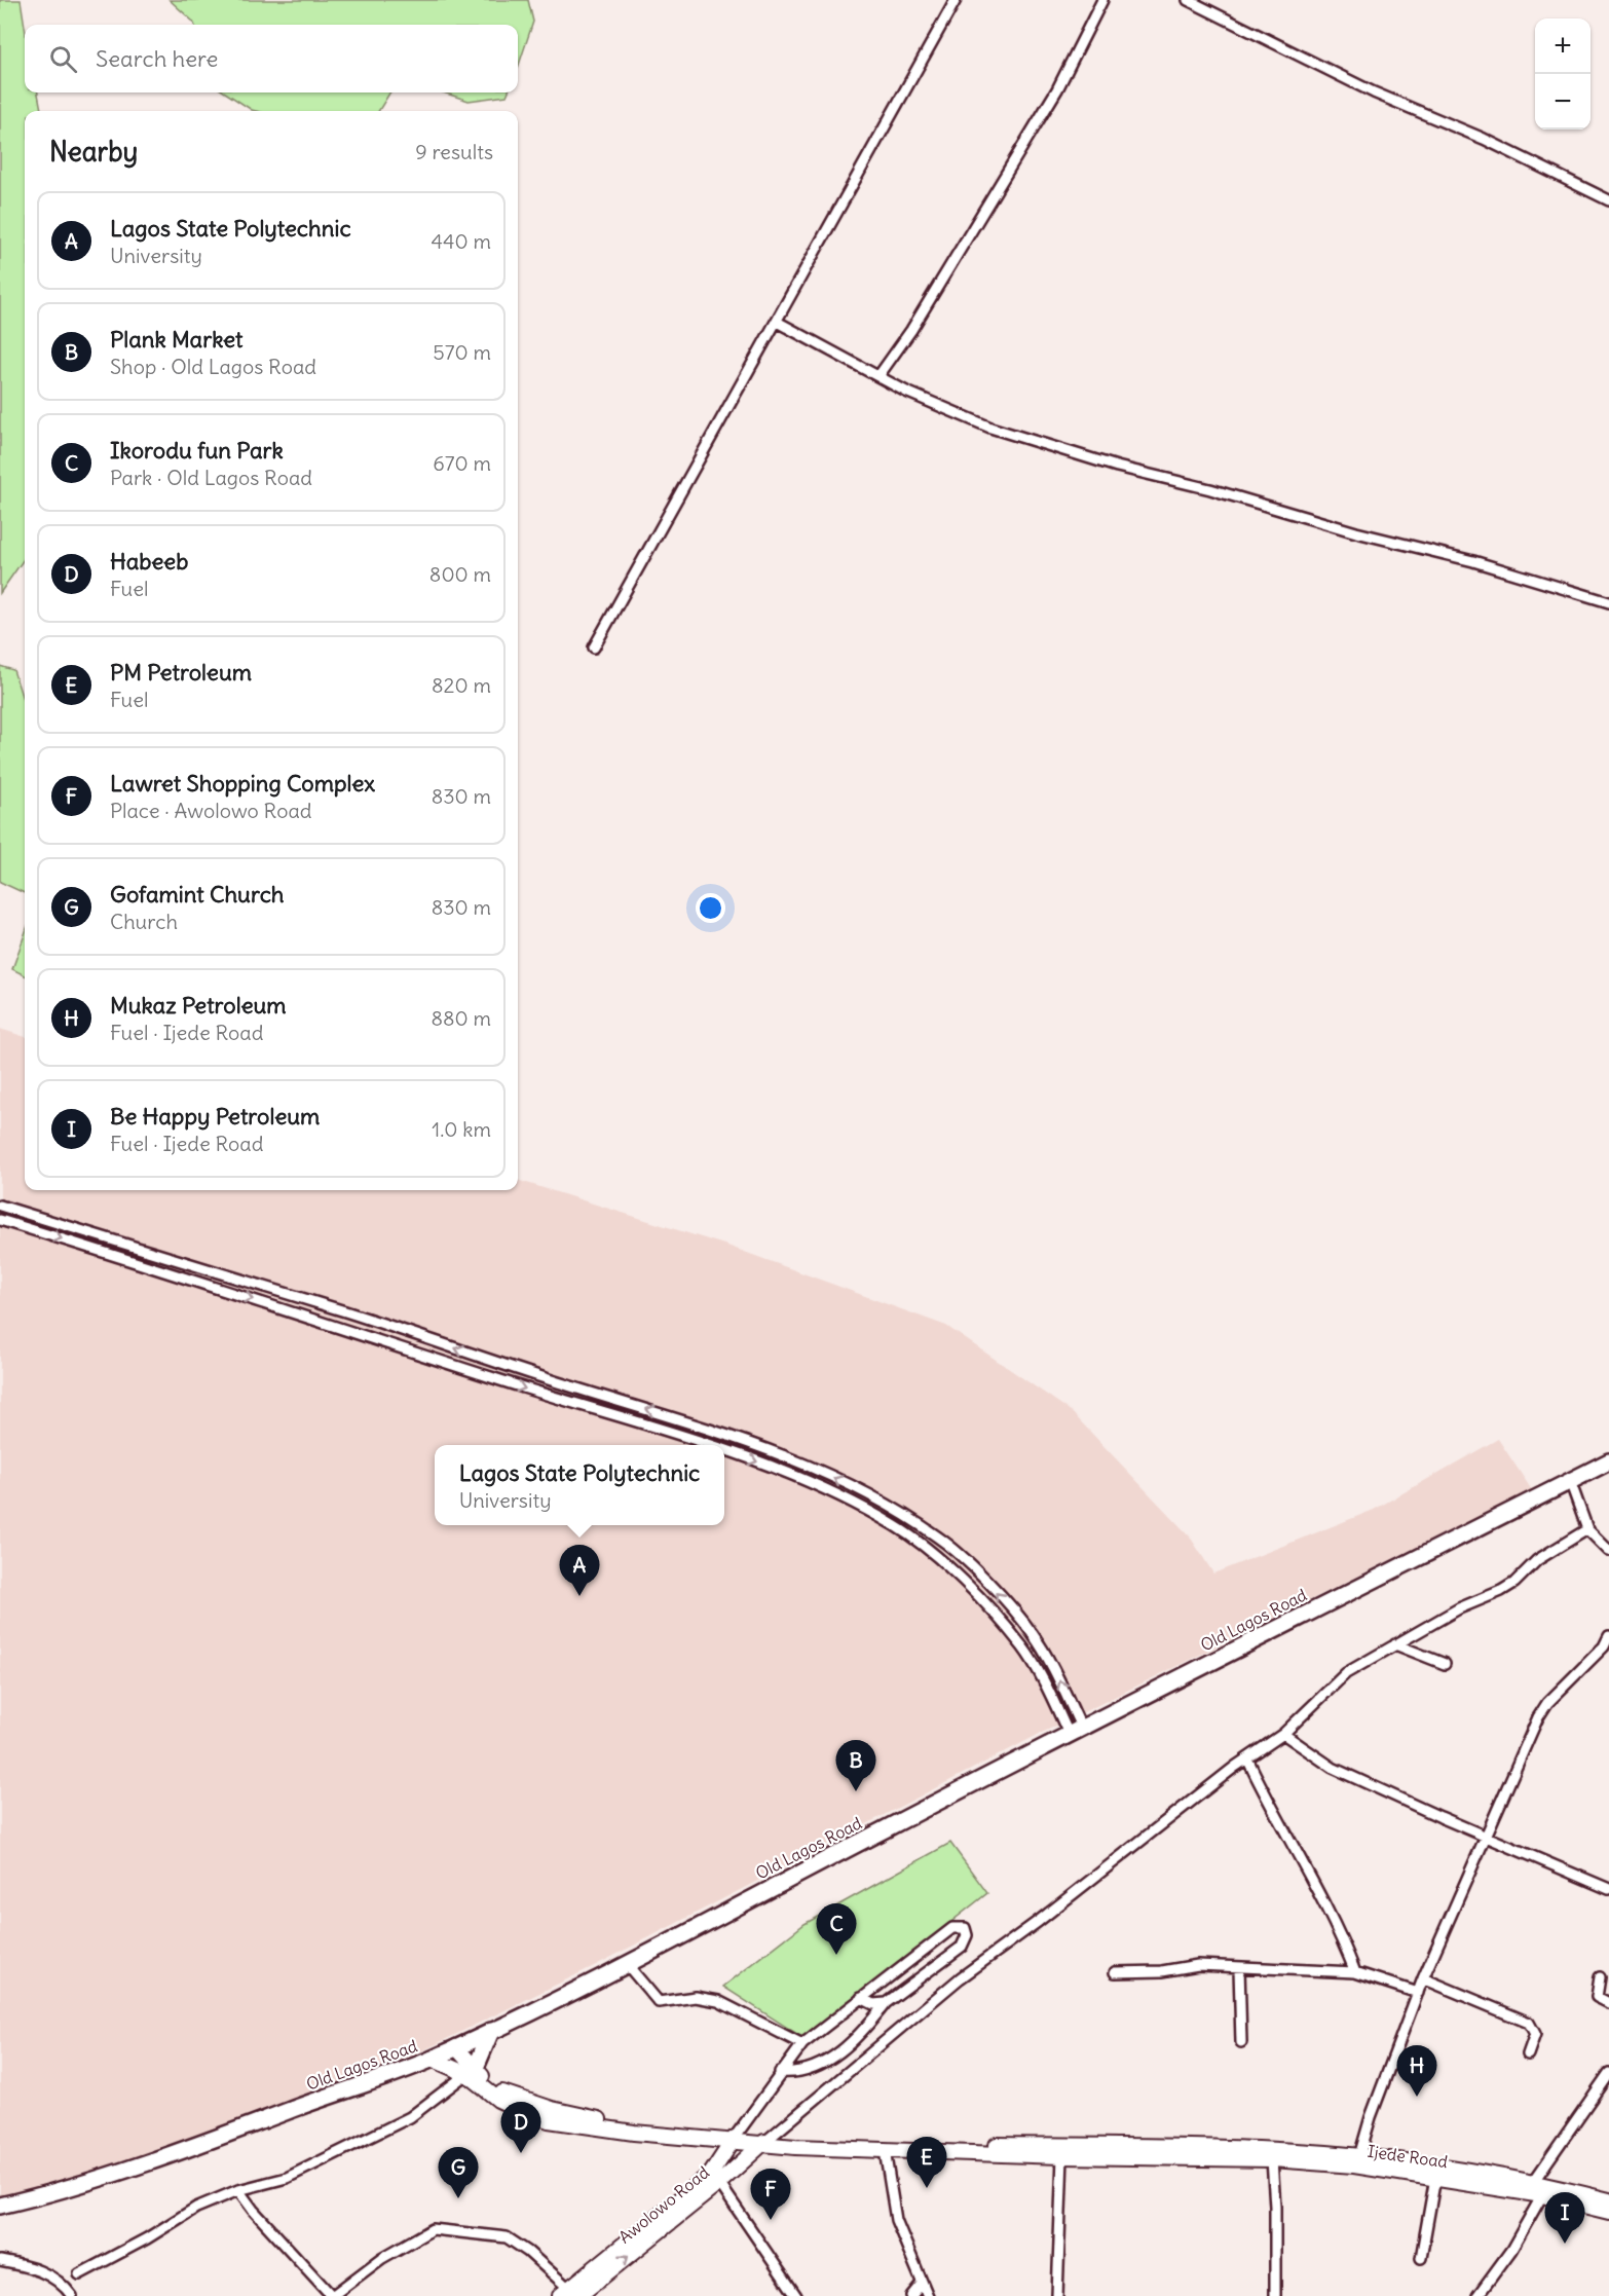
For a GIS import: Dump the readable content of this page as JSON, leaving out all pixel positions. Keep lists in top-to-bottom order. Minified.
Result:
{"streets":{"main road":["Old Lagos Road","Ijede Road","Awolowo Road"]},"page":{"map_buttons":["+","−"],"search":"Search here","heading":["Nearby","9 results"],"list":[{"mark":"A","name":"Lagos State Polytechnic","note":"University","value":"440 m"},{"mark":"B","name":"Plank Market","note":"Shop · Old Lagos Road","value":"570 m"},{"mark":"C","name":"Ikorodu fun Park","note":"Park · Old Lagos Road","value":"670 m"},{"mark":"D","name":"Habeeb","note":"Fuel","value":"800 m"},{"mark":"E","name":"PM Petroleum","note":"Fuel","value":"820 m"},{"mark":"F","name":"Lawret Shopping Complex","note":"Place · Awolowo Road","value":"830 m"},{"mark":"G","name":"Gofamint Church","note":"Church","value":"830 m"},{"mark":"H","name":"Mukaz Petroleum","note":"Fuel · Ijede Road","value":"880 m"},{"mark":"I","name":"Be Happy Petroleum","note":"Fuel · Ijede Road","value":"1.0 km"}],"popup":["Lagos State Polytechnic","University"],"pins":["A","B","C","H","D","E","G","F","I"]}}
